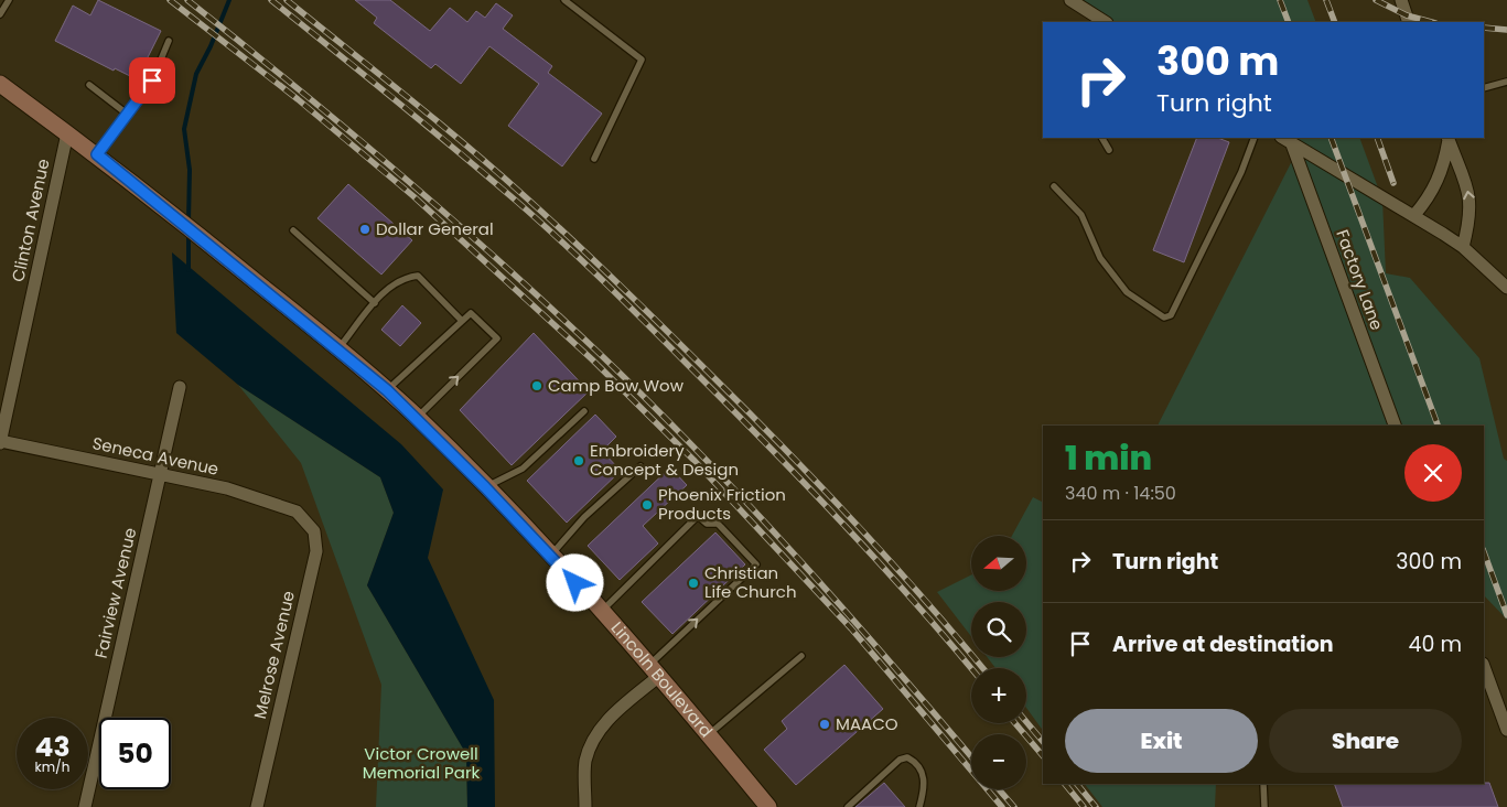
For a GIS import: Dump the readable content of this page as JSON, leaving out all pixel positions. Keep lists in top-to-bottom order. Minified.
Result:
{"streets":{"main road":["Lincoln Boulevard"],"street":["Clinton Avenue","Factory Lane","Seneca Avenue","Fairview Avenue","Melrose Avenue"]},"crossings":[["Clinton Avenue","Seneca Avenue"],["Clinton Avenue","Lincoln Boulevard"],["Seneca Avenue","Fairview Avenue"],["Seneca Avenue","Melrose Avenue"]],"parks":["Victor Crowell Memorial Park"],"places":["Dollar General","Camp Bow Wow","Embroidery Concept & Design","Phoenix Friction Products","Christian Life Church","MAACO"],"north":"left","page":{"turn":["300 m","Turn right"],"heading":["1 min","340 m · 14:50"],"list":[{"name":"Turn right","value":"300 m"},{"name":"Arrive at destination","value":"40 m"}],"map_buttons":["+","−"],"buttons":["Exit","Share"],"speed":"43 km/h","limit":"50"}}
